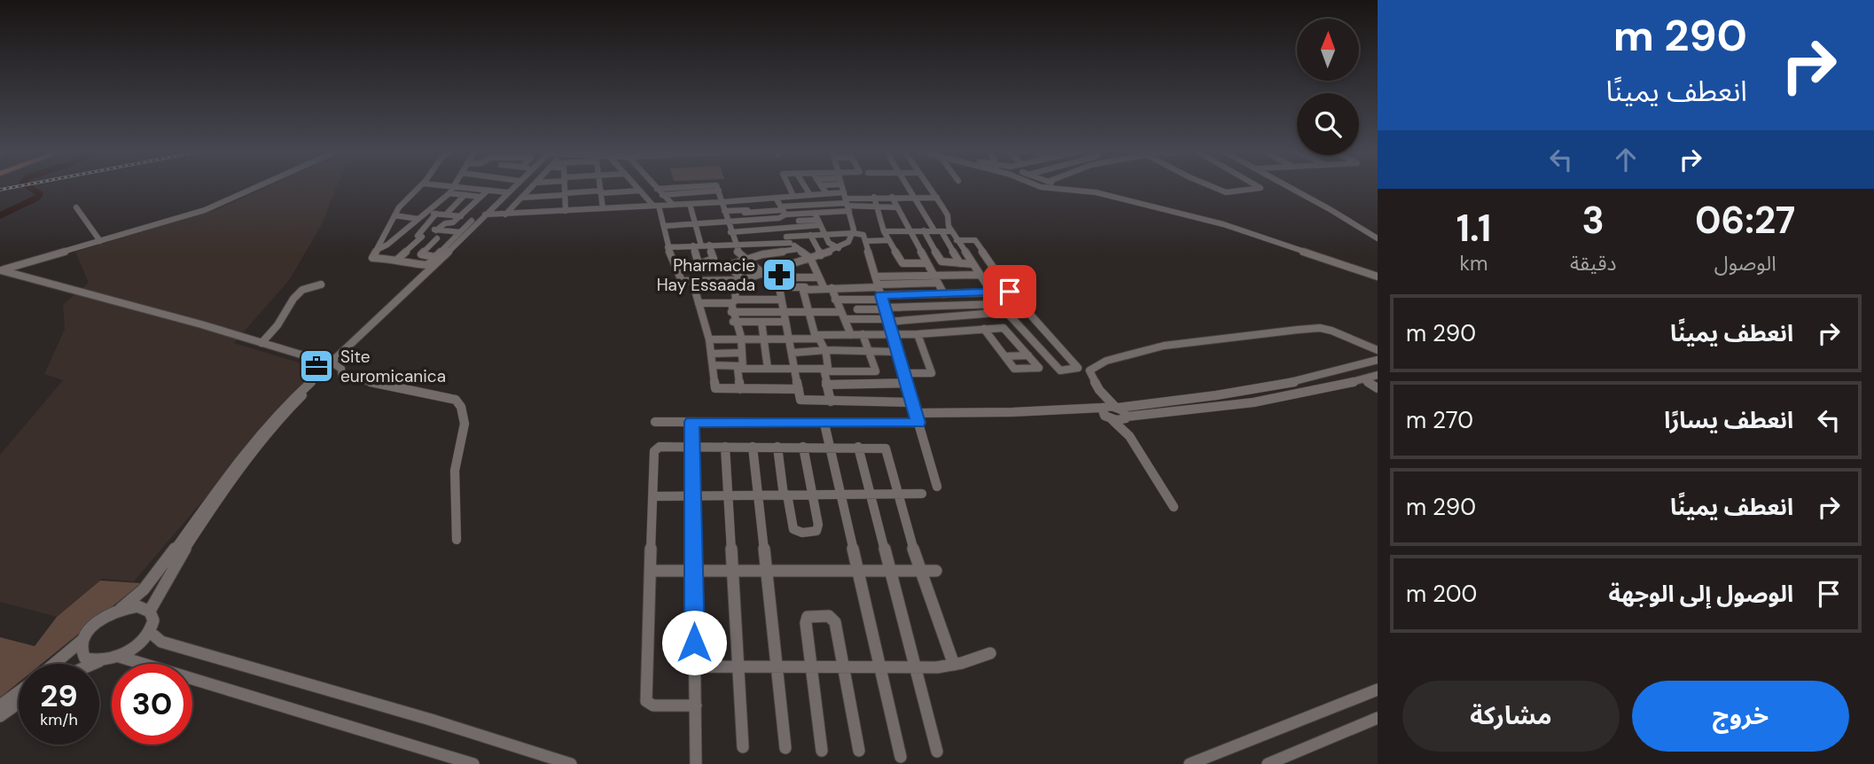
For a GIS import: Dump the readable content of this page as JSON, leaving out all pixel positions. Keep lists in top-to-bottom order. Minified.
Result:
{"places":{"pharmacy":["Pharmacie Hay Essaada"],"office":["Site euromicanica"]},"north":"top","page":{"turn":["290 m","انعطف يمينًا"],"eta":["06:27","الوصول","3","دقيقة","1.1","km"],"list":[{"name":"انعطف يمينًا","value":"290 m"},{"name":"انعطف يسارًا","value":"270 m"},{"name":"انعطف يمينًا","value":"290 m"},{"name":"الوصول إلى الوجهة","value":"200 m"}],"speed":"29 km/h","limit":"30","buttons":["خروج","مشاركة"]}}
